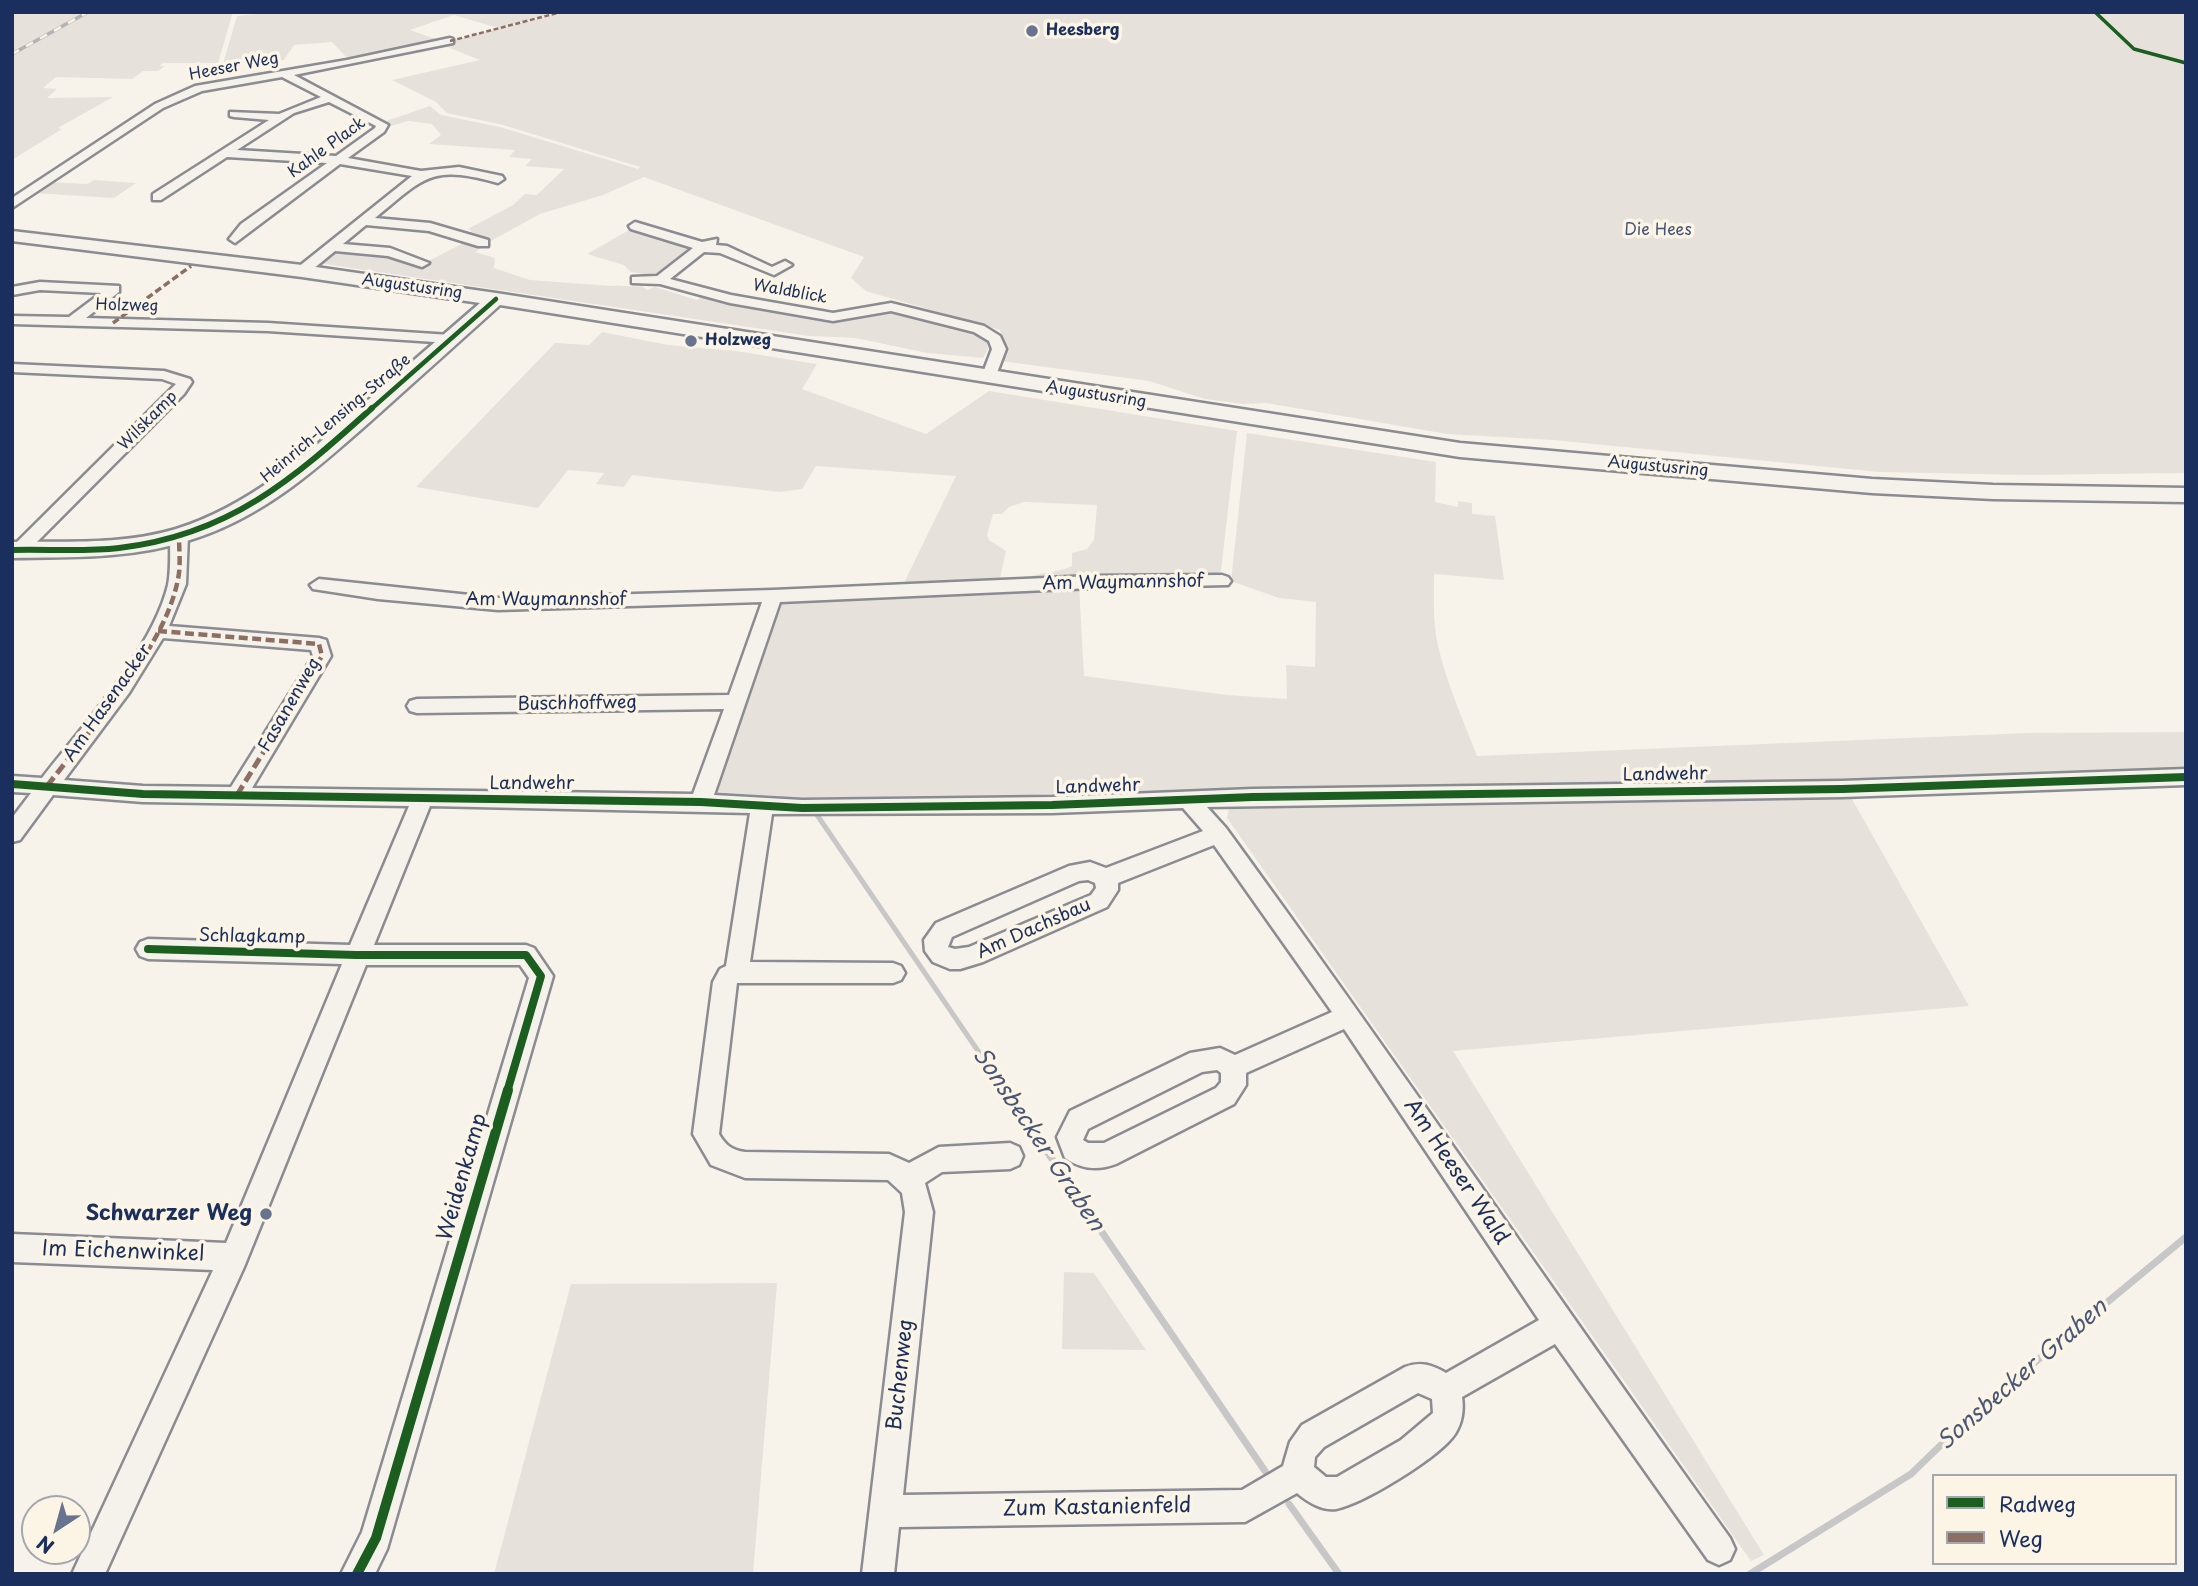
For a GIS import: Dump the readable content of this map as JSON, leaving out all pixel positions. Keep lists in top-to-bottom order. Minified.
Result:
{"streets":{"main road":["Augustusring","Heinrich-Lensing-Straße"],"street":["Heeser Weg","Kahle Plack","Waldblick","Holzweg","Wilskamp","Am Waymannshof","Am Hasenacker","Buschhoffweg","Fasanenweg","Landwehr","Am Dachsbau","Schlagkamp","Am Heeser Wald","Weidenkamp","Im Eichenwinkel","Buchenweg","Zum Kastanienfeld"]},"crossings":[["Heeser Weg","Kahle Plack"],["Augustusring","Waldblick"],["Augustusring","Heinrich-Lensing-Straße"],["Holzweg","Heinrich-Lensing-Straße"],["Heinrich-Lensing-Straße","Wilskamp"],["Heinrich-Lensing-Straße","Am Hasenacker"],["Am Hasenacker","Fasanenweg"],["Am Hasenacker","Landwehr"],["Fasanenweg","Landwehr"],["Landwehr","Am Heeser Wald"],["Am Dachsbau","Am Heeser Wald"],["Schlagkamp","Weidenkamp"],["Buchenweg","Zum Kastanienfeld"]],"water":["Sonsbecker Graben"],"parks":["Die Hees"],"places":["Heesberg","Holzweg","Schwarzer Weg"],"legend":["Radweg","Weg"],"north":"bottom left"}
